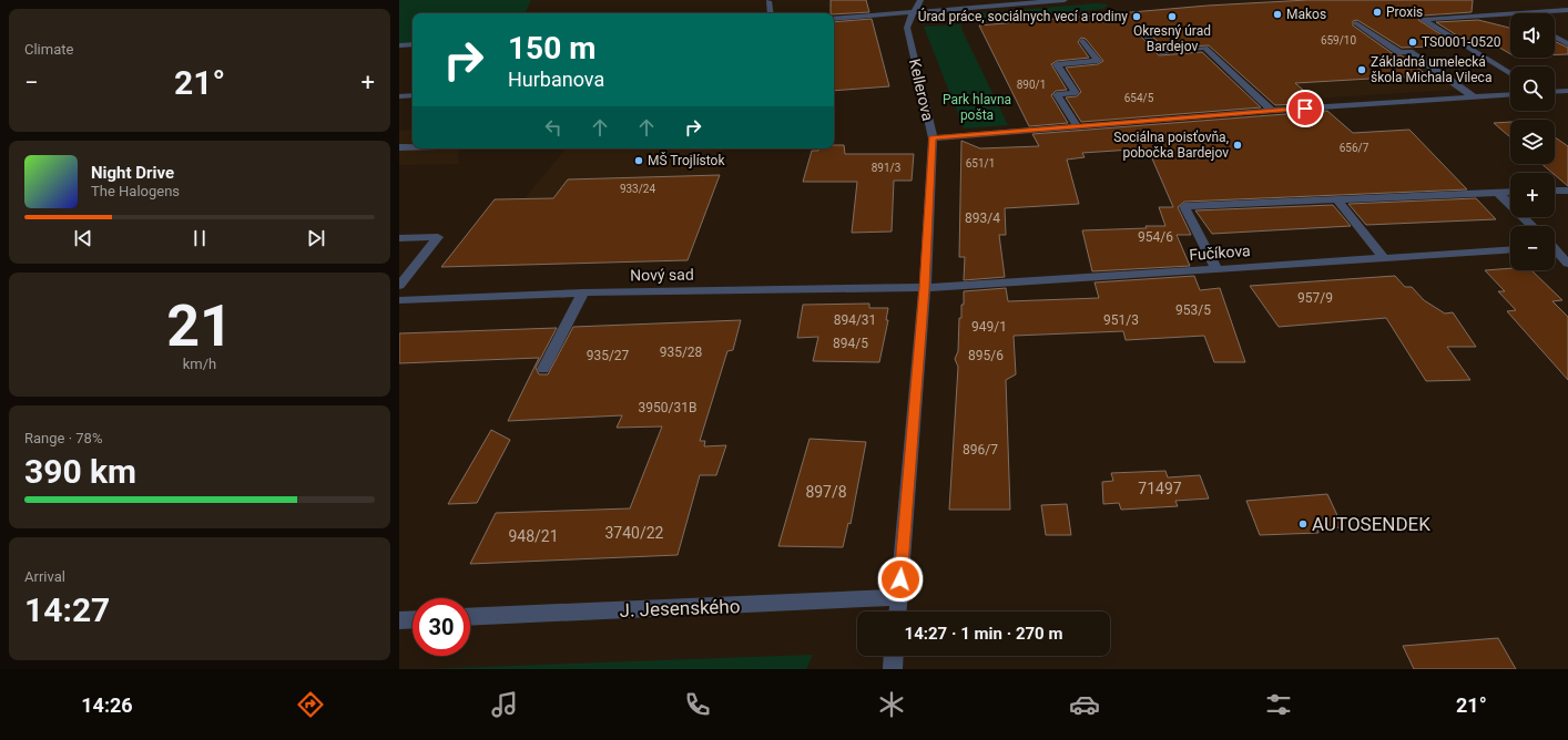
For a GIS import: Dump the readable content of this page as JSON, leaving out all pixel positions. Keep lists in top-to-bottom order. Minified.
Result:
{"streets":{"street":["Kellerova","Fučíkova","Nový sad","J. Jesenského"]},"crossings":[["Kellerova","Fučíkova"],["Kellerova","Nový sad"],["Kellerova","J. Jesenského"],["Fučíkova","Nový sad"]],"parks":["Park hlavna pošta"],"places":["Proxis","Makos","Úrad práce, sociálnych vecí a rodiny","Okresný úrad Bardejov","TS0001-0520","Základná umelecká škola Michala Vileca","Sociálna poisťovňa, pobočka Bardejov","MŠ Trojlístok","AUTOSENDEK"],"house_numbers":["659/10","890/1","654/5","656/7","651/1","891/3","933/24","893/4","954/6","957/9","953/5","894/31","951/3","949/1","894/5","935/28","935/27","895/6","3950/31B","896/7","71497","897/8","3740/22","948/21"],"page":{"tile":["Climate",["21","km/h"],["Range · 78%","390 km"],["Arrival","14:27"]],"map_buttons":["+","−"],"turn":["150 m","Hurbanova"],"heat":["−","21°","+"],"song":["Night Drive","The Halogens"],"limit":"30","trip":"14:27 · 1 min · 270 m","tabs":["14:26","21°"]}}
